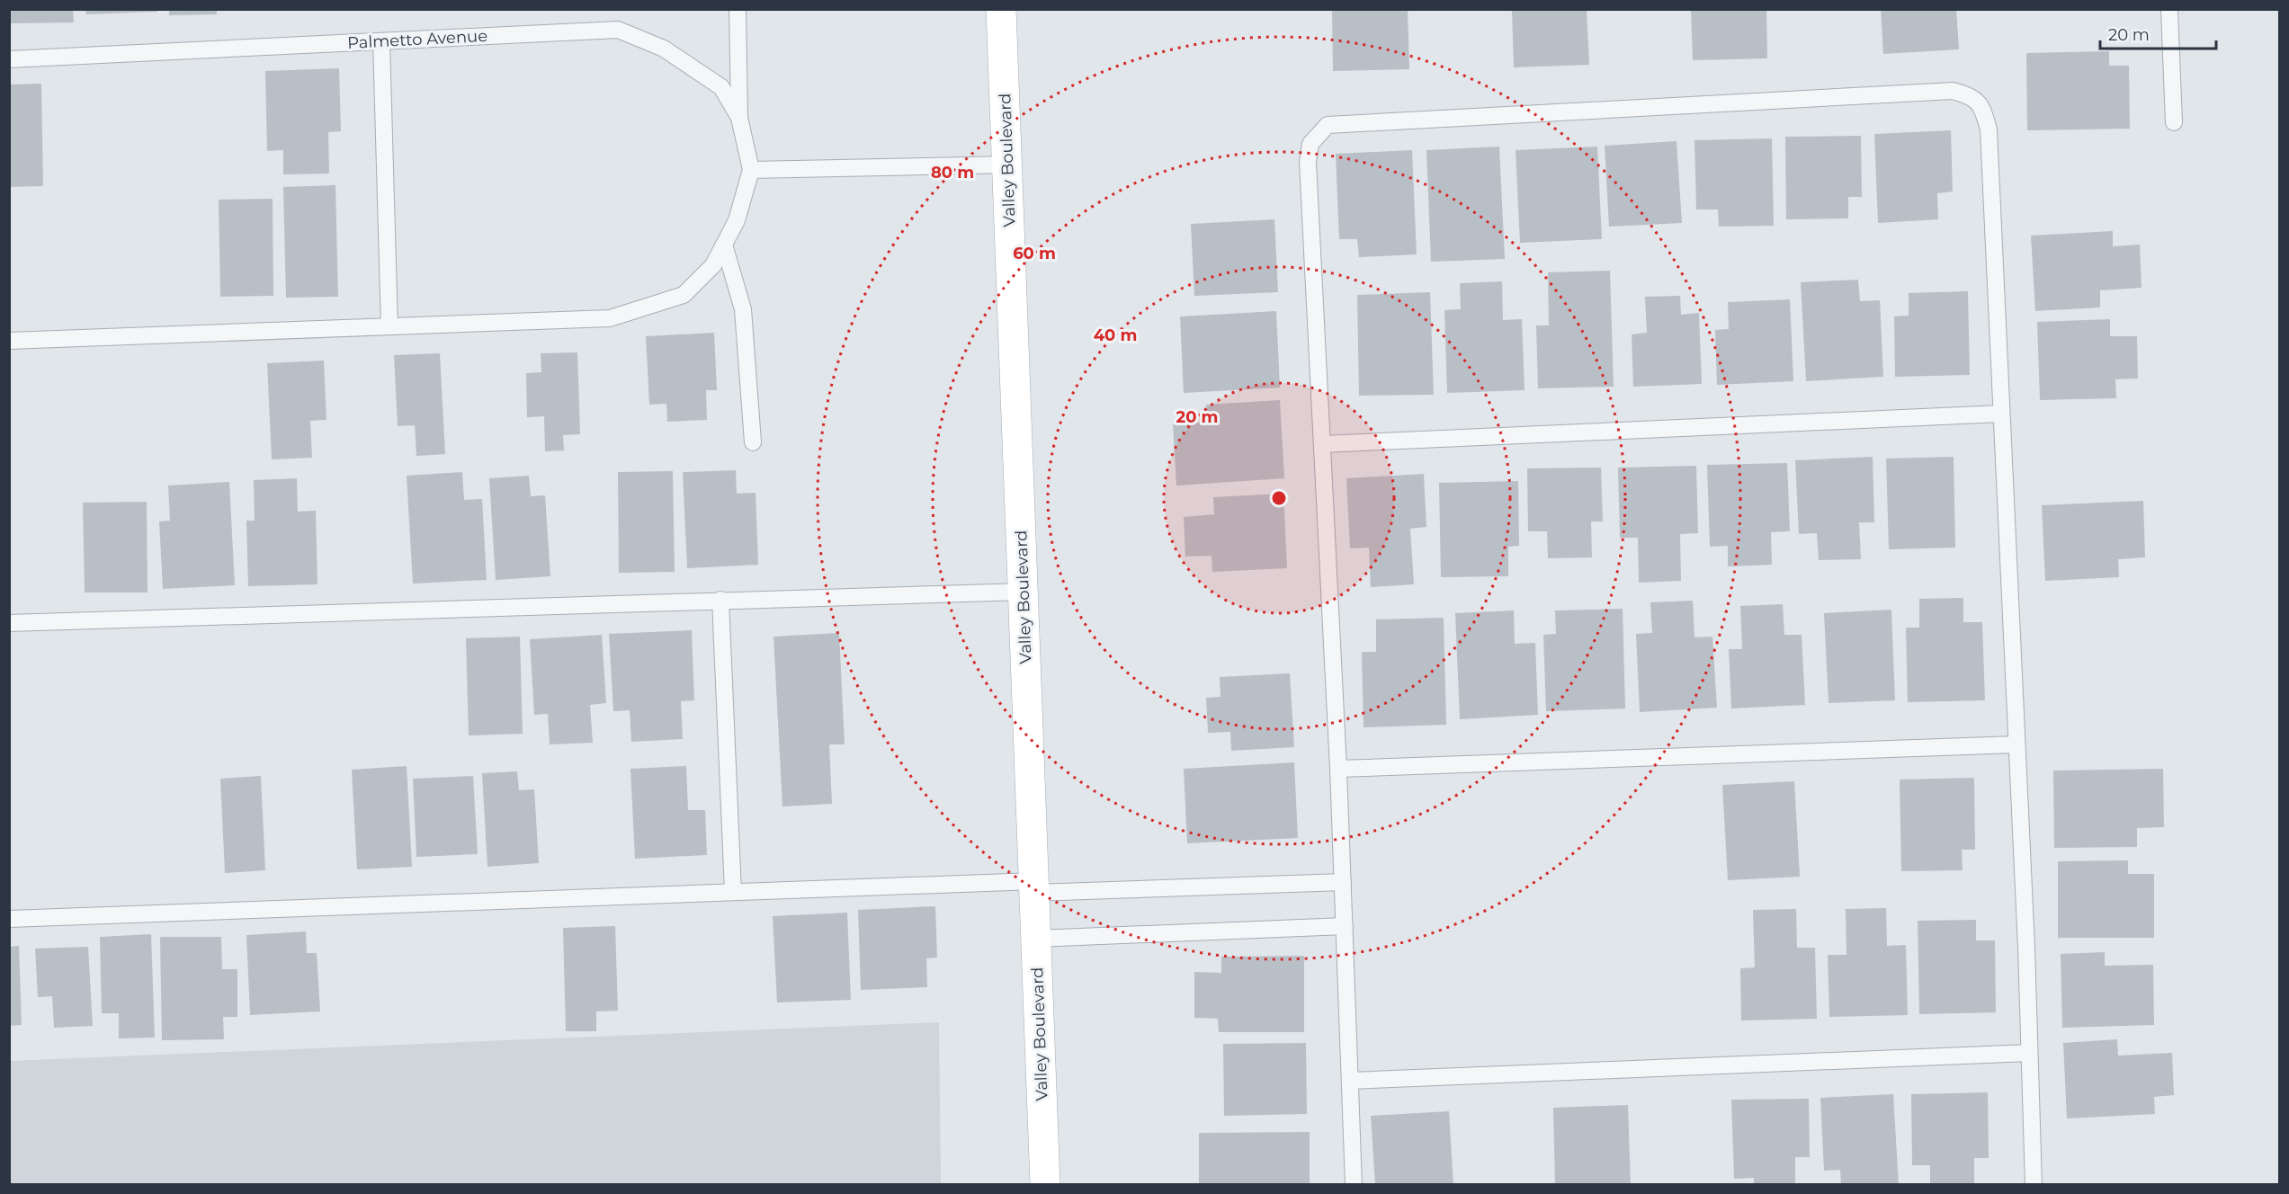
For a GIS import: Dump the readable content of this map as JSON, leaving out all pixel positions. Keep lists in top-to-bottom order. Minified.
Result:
{"streets":{"main road":["Valley Boulevard"],"lane":["Palmetto Avenue"]},"scale_bar":"20 m","rings":["80 m","60 m","40 m","20 m"]}
